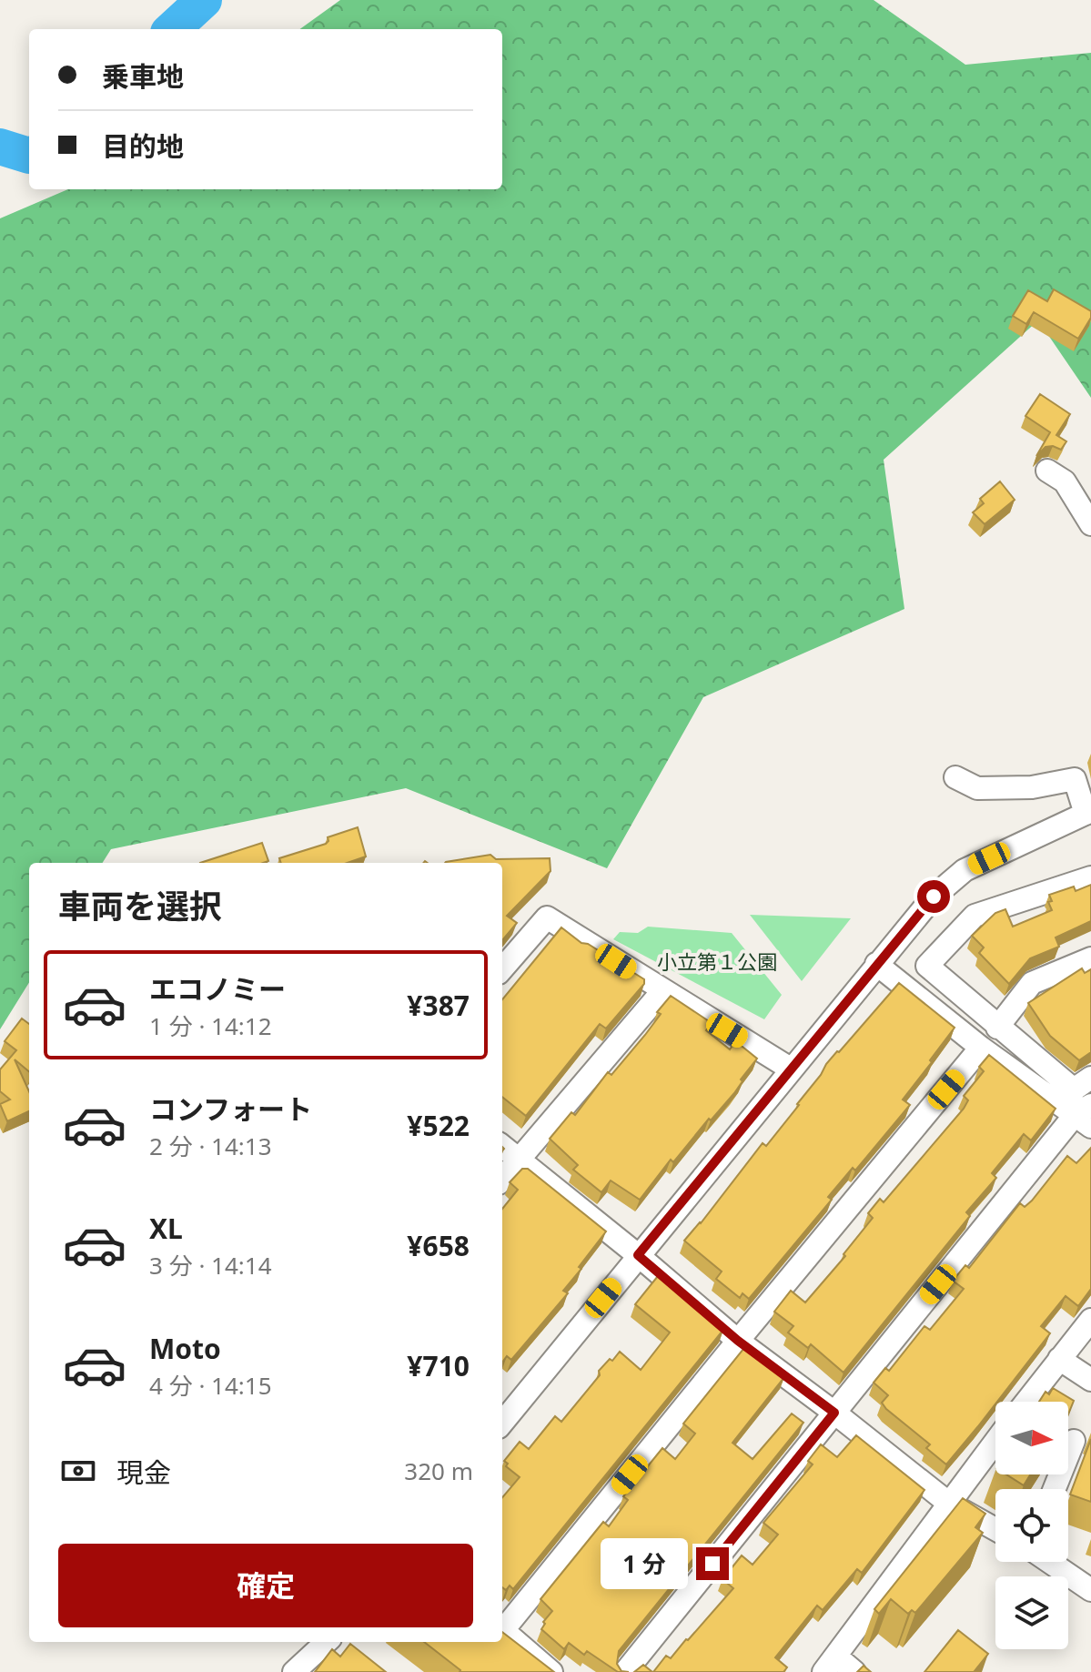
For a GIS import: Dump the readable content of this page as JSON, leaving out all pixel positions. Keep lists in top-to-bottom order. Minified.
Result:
{"parks":["小立第１公園"],"north":"right","page":{"banner":["乗車地","目的地"],"heading":"車両を選択","list":[{"name":"エコノミー","note":"1 分 · 14:12","value":"¥387"},{"name":"コンフォート","note":"2 分 · 14:13","value":"¥522"},{"name":"XL","note":"3 分 · 14:14","value":"¥658"},{"name":"Moto","note":"4 分 · 14:15","value":"¥710"}],"pay":["現金","320 m"],"buttons":"確定","bubble":"1 分"}}
